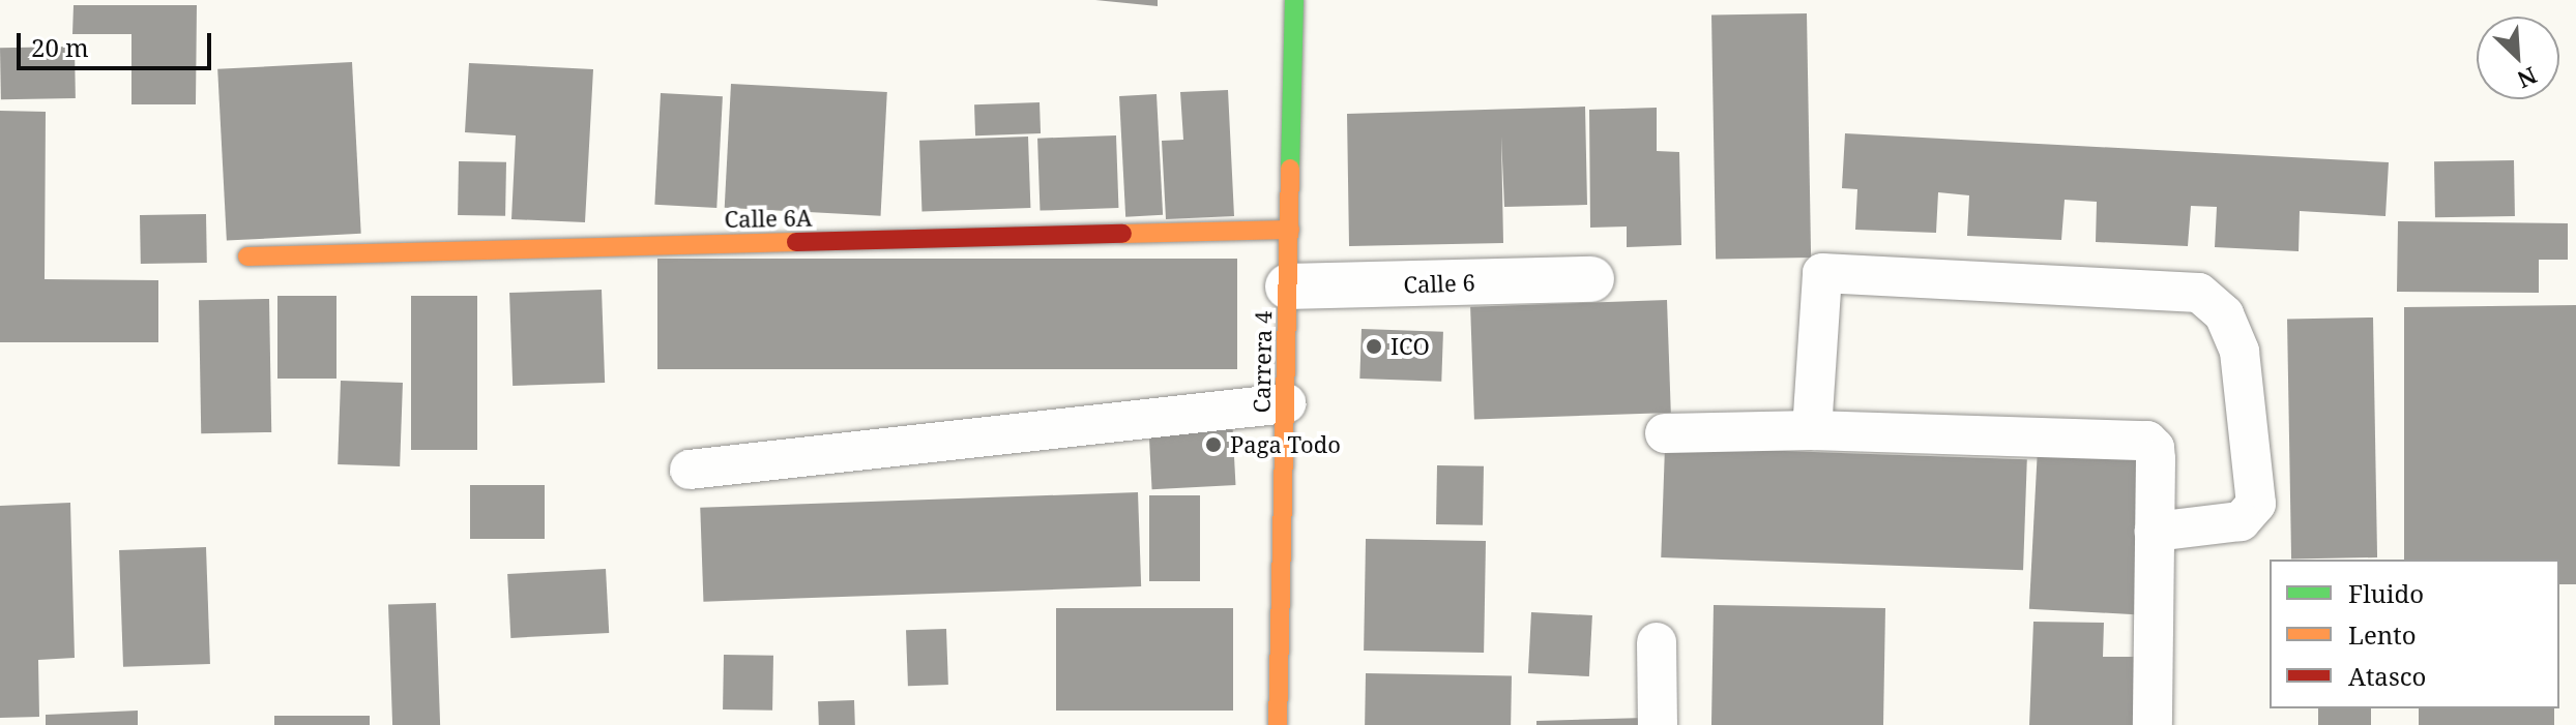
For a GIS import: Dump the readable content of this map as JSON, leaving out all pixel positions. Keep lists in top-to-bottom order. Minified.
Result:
{"streets":{"street":["Calle 6A","Calle 6","Carrera 4"]},"crossings":[["Calle 6A","Carrera 4"],["Calle 6","Carrera 4"]],"places":["ICO","Paga Todo"],"legend":["Fluido","Lento","Atasco"],"scale_bar":"20 m","north":"bottom right"}
